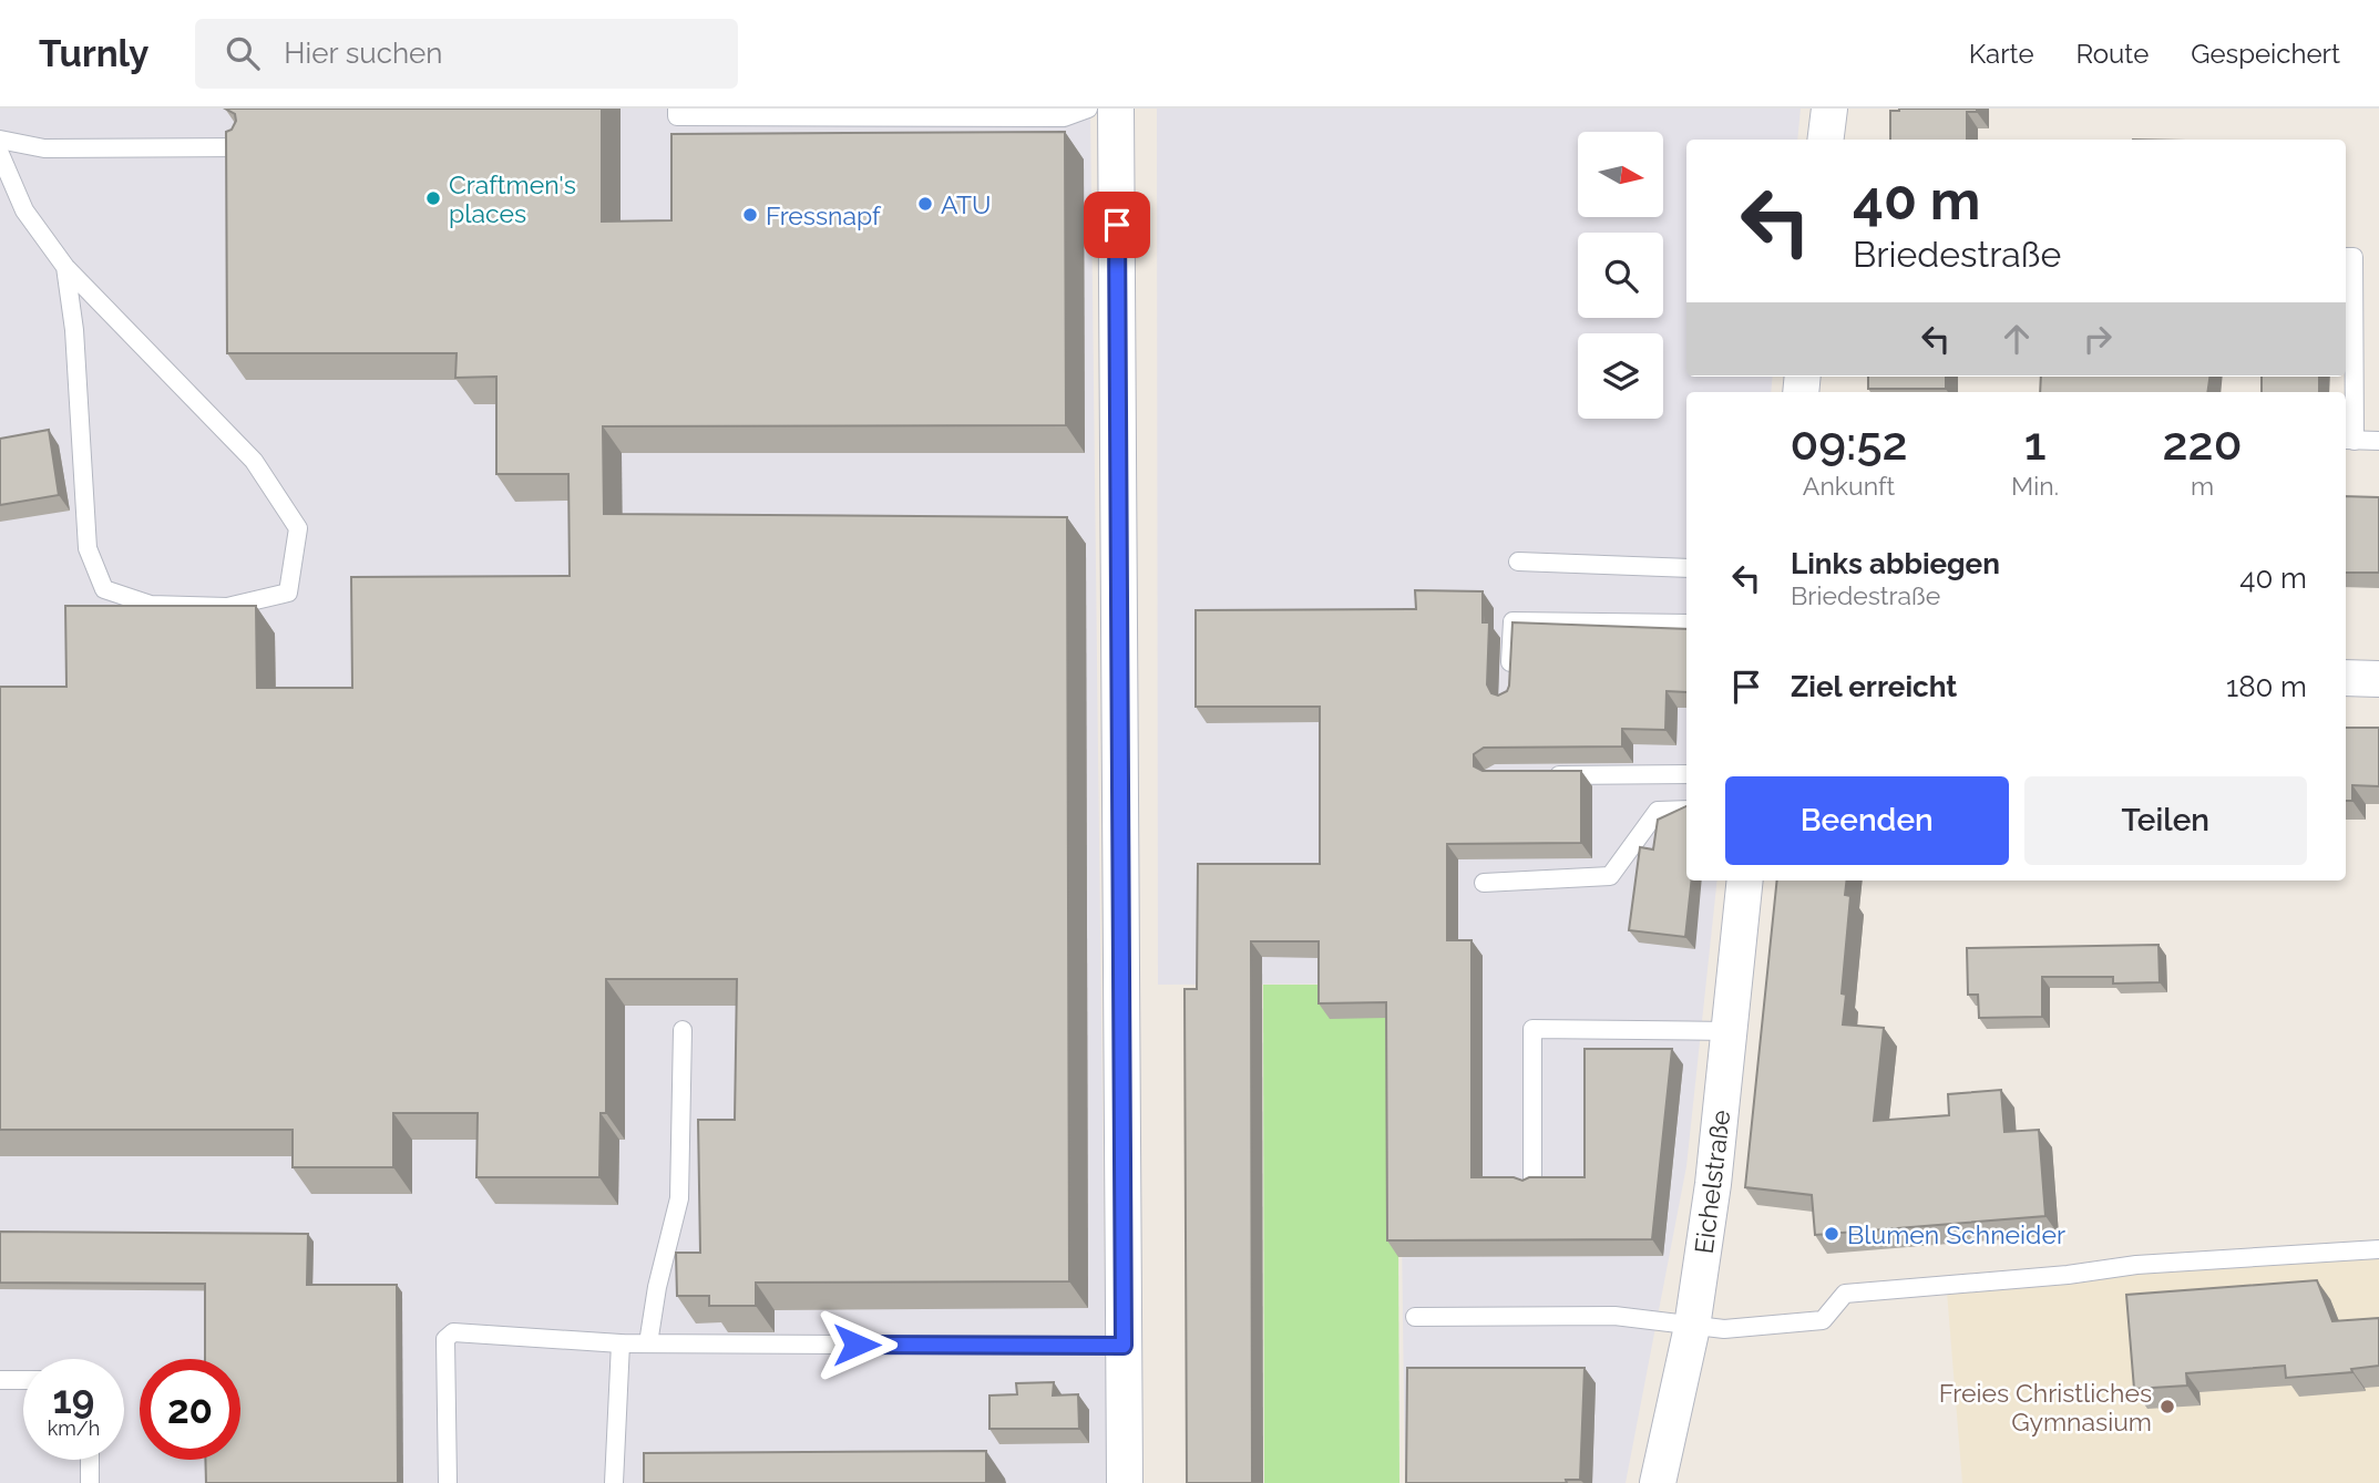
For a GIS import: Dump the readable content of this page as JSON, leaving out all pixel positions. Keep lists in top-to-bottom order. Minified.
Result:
{"streets":{"street":["Eichelstraße"]},"places":["Craftmen's places","ATU","Fressnapf","Blumen Schneider","Freies Christliches Gymnasium"],"north":"right","page":{"header":"Turnly","search":"Hier suchen","nav":["Karte","Route","Gespeichert"],"turn":["40 m","Briedestraße"],"eta":["09:52","Ankunft","1","Min.","220","m"],"list":[{"name":"Links abbiegen","note":"Briedestraße","value":"40 m"},{"name":"Ziel erreicht","value":"180 m"}],"buttons":["Beenden","Teilen"],"speed":"19 km/h","limit":"20"}}
